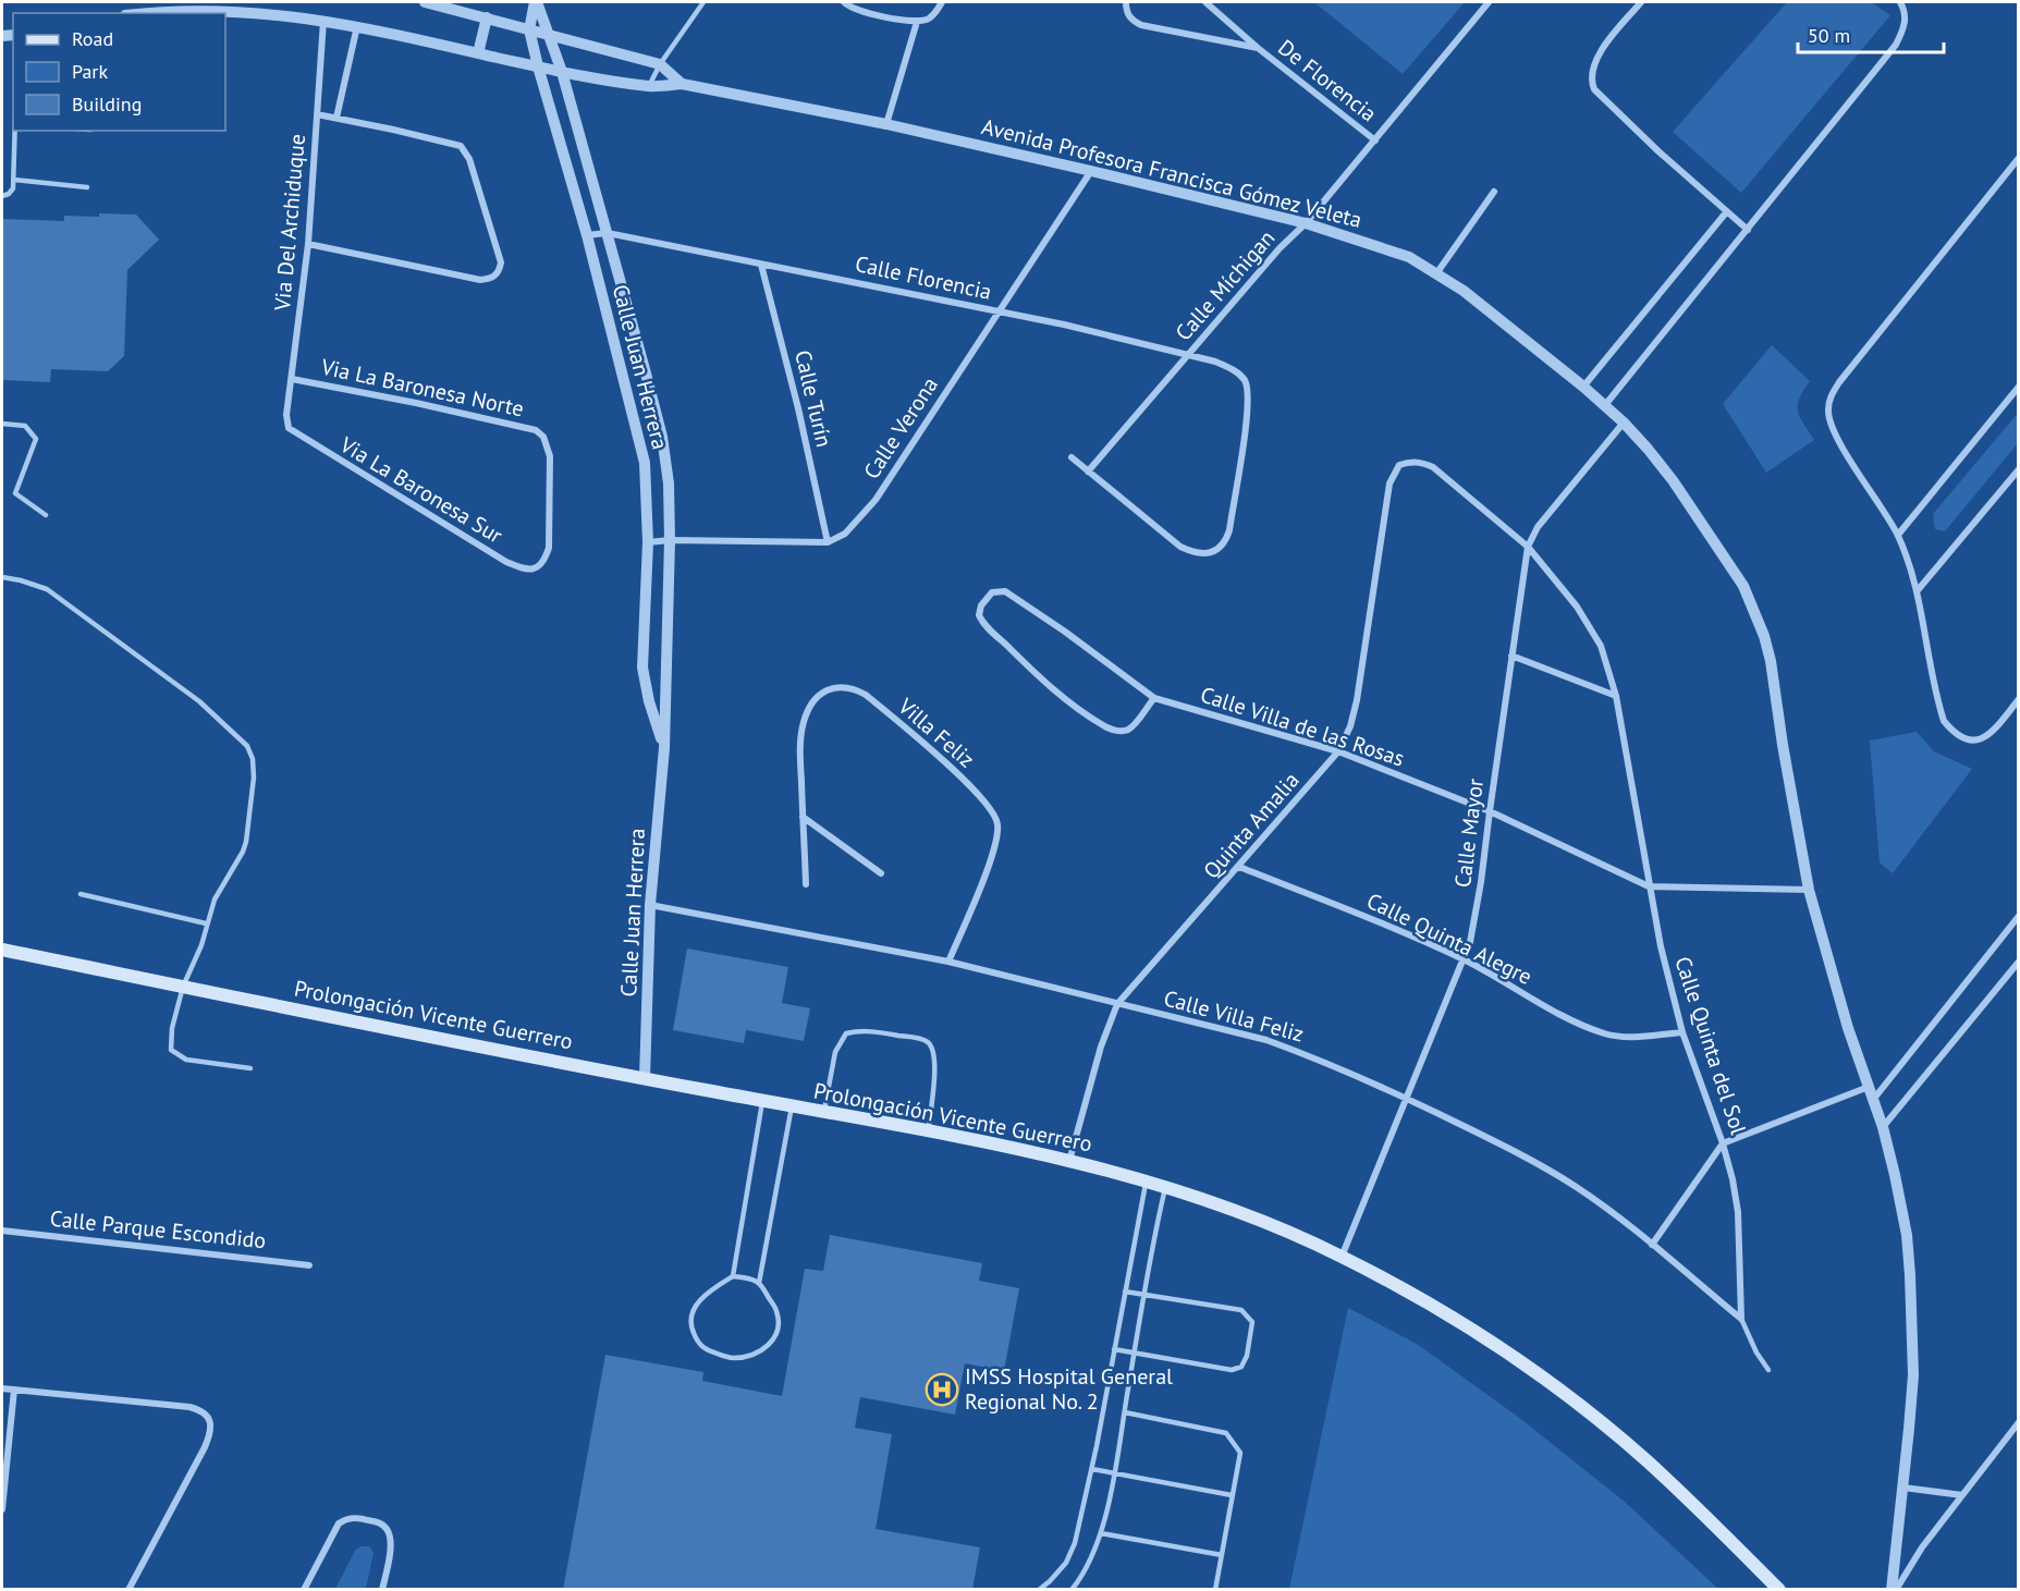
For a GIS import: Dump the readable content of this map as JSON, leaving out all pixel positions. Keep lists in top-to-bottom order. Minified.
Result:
{"streets":{"main road":["Prolongación Vicente Guerrero"],"street":["De Florencia","Avenida Profesora Francisca Gómez Veleta","Via Del Archiduque","Calle Florencia","Calle Míchigan","Calle Juan Herrera","Via La Baronesa Norte","Calle Turín","Calle Verona","Via La Baronesa Sur","Calle Villa de las Rosas","Villa Feliz","Quinta Amalia","Calle Mayor","Calle Quinta Alegre","Calle Villa Feliz","Calle Quinta del Sol","Calle Parque Escondido"]},"crossings":[["De Florencia","Calle Míchigan"],["Avenida Profesora Francisca Gómez Veleta","Via Del Archiduque"],["Avenida Profesora Francisca Gómez Veleta","Calle Míchigan"],["Avenida Profesora Francisca Gómez Veleta","Calle Juan Herrera"],["Avenida Profesora Francisca Gómez Veleta","Calle Verona"],["Avenida Profesora Francisca Gómez Veleta","Calle Villa de las Rosas"],["Avenida Profesora Francisca Gómez Veleta","Calle Mayor"],["Via Del Archiduque","Via La Baronesa Norte"],["Via Del Archiduque","Via La Baronesa Sur"],["Calle Florencia","Calle Míchigan"],["Calle Florencia","Calle Juan Herrera"],["Calle Florencia","Calle Turín"],["Calle Florencia","Calle Verona"],["Calle Juan Herrera","Prolongación Vicente Guerrero"],["Calle Juan Herrera","Calle Villa Feliz"],["Via La Baronesa Norte","Via La Baronesa Sur"],["Calle Turín","Calle Verona"],["Calle Villa de las Rosas","Quinta Amalia"],["Calle Villa de las Rosas","Calle Mayor"],["Calle Villa de las Rosas","Calle Quinta del Sol"],["Villa Feliz","Calle Villa Feliz"],["Quinta Amalia","Calle Quinta Alegre"],["Quinta Amalia","Prolongación Vicente Guerrero"],["Quinta Amalia","Calle Villa Feliz"],["Quinta Amalia","Calle Quinta del Sol"],["Calle Mayor","Calle Quinta Alegre"],["Calle Mayor","Prolongación Vicente Guerrero"],["Calle Mayor","Calle Villa Feliz"],["Calle Mayor","Calle Quinta del Sol"],["Calle Quinta Alegre","Calle Quinta del Sol"],["Calle Villa Feliz","Calle Quinta del Sol"]],"places":{"hospital":["IMSS Hospital General Regional No. 2"]},"legend":["Road","Park","Building"],"scale_bar":"50 m"}
